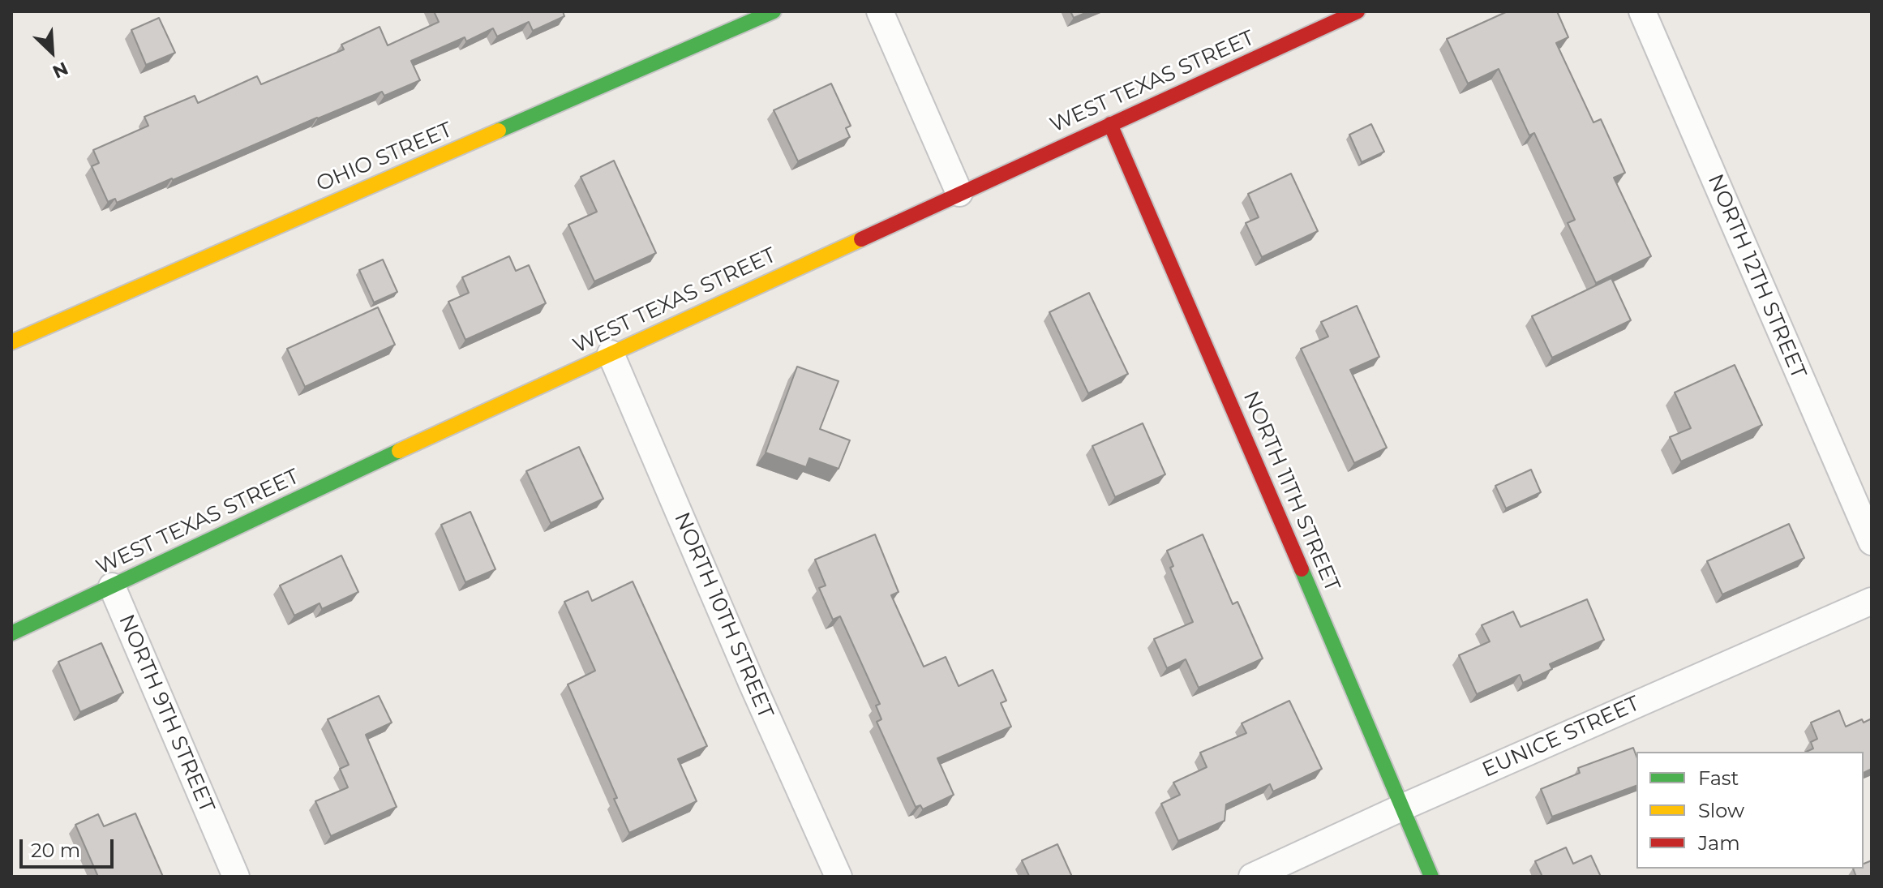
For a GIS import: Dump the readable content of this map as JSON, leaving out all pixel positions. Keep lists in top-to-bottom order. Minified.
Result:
{"streets":{"street":["WEST TEXAS STREET","OHIO STREET","NORTH 12TH STREET","NORTH 11TH STREET","NORTH 10TH STREET","NORTH 9TH STREET","EUNICE STREET"]},"crossings":[["WEST TEXAS STREET","NORTH 11TH STREET"],["WEST TEXAS STREET","NORTH 10TH STREET"],["WEST TEXAS STREET","NORTH 9TH STREET"],["NORTH 11TH STREET","EUNICE STREET"]],"legend":["Fast","Slow","Jam"],"scale_bar":"20 m","north":"bottom right"}
